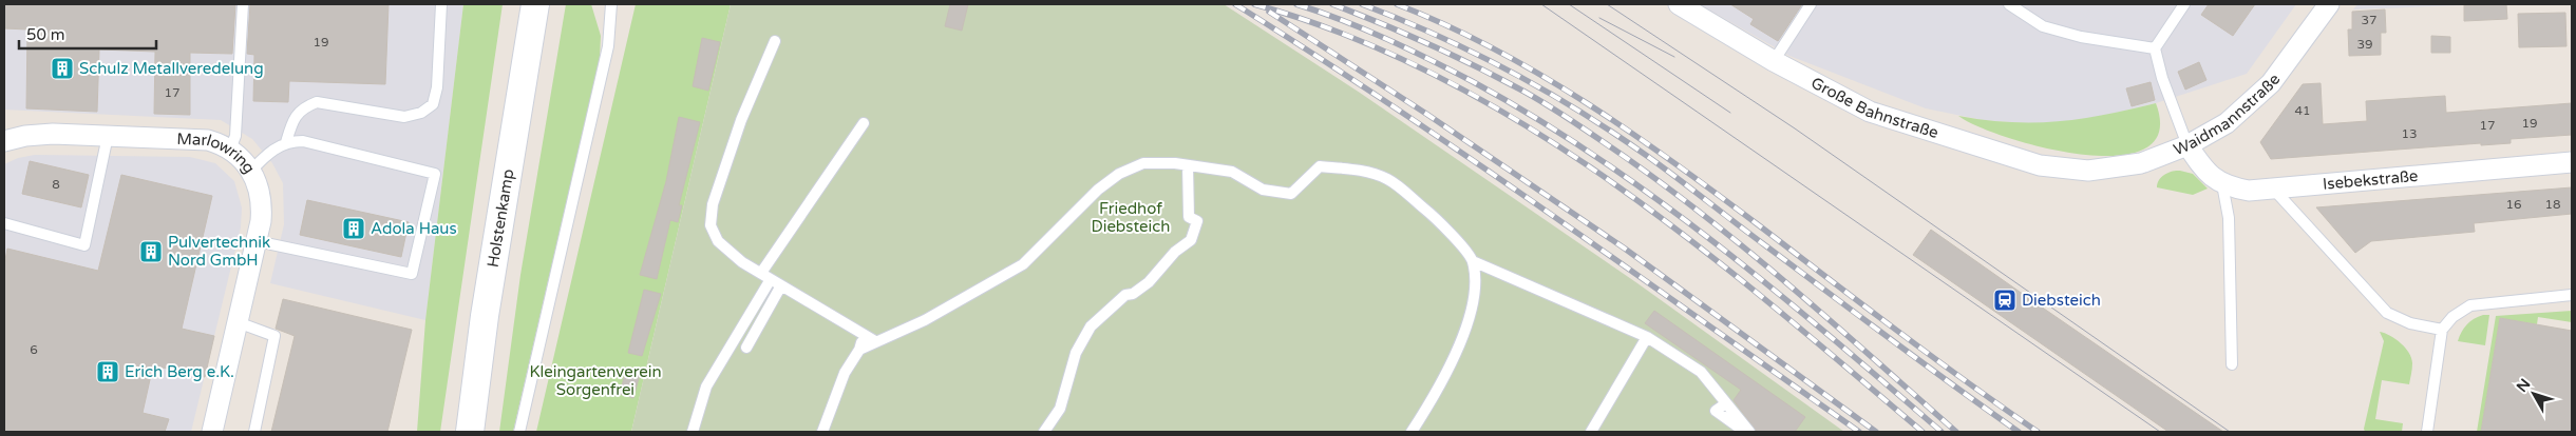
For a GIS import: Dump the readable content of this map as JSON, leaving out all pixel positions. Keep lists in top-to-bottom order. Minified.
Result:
{"streets":{"main road":["Holstenkamp"],"street":["Große Bahnstraße","Waidmannstraße","Marlowring","Isebekstraße"]},"crossings":[["Große Bahnstraße","Waidmannstraße"],["Waidmannstraße","Isebekstraße"]],"parks":["Friedhof Diebsteich","Kleingartenverein Sorgenfrei"],"places":{"building":["Schulz Metallveredelung","Adola Haus","Pulvertechnik Nord GmbH","Erich Berg e.K."],"station":["Diebsteich"]},"house_numbers":["37","19","39","17","41","19","17","13","8","16","18","6"],"scale_bar":"50 m","north":"top left"}
